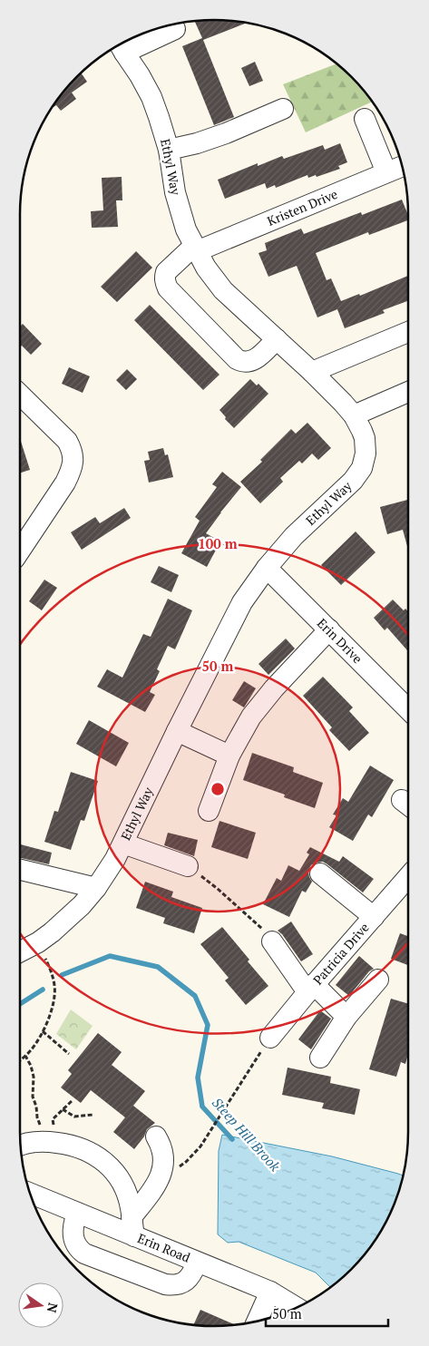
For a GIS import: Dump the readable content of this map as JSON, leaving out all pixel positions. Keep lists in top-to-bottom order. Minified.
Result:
{"streets":{"street":["Ethyl Way","Kristen Drive","Erin Drive","Patricia Drive","Erin Road"]},"crossings":[["Ethyl Way","Kristen Drive"],["Ethyl Way","Erin Drive"]],"water":["Steep Hill Brook"],"scale_bar":"50 m","north":"right","rings":["100 m","50 m"]}
